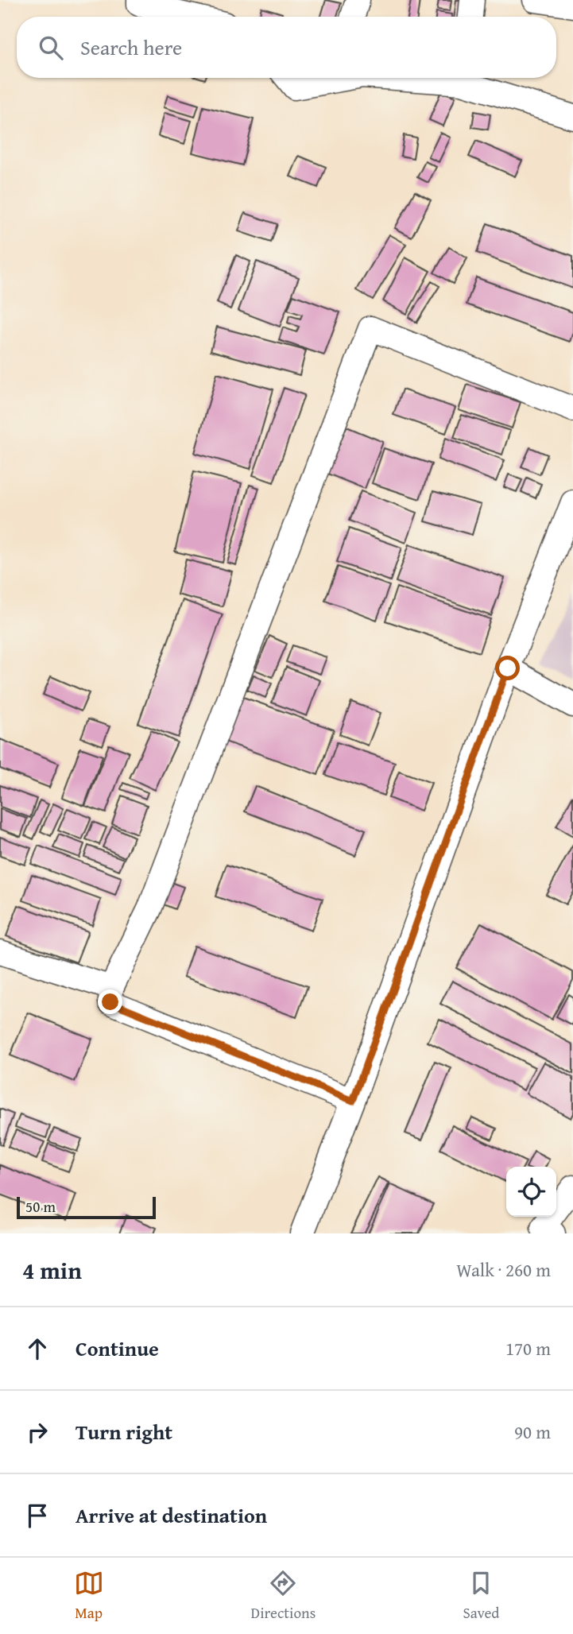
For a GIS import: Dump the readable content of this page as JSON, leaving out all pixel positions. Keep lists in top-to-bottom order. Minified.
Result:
{"scale_bar":"50 m","page":{"search":"Search here","scale":"50 m","heading":["4 min","Walk · 260 m"],"list":[["Continue","170 m"],["Turn right","90 m"],"Arrive at destination"],"nav":["Map","Directions","Saved"]}}
